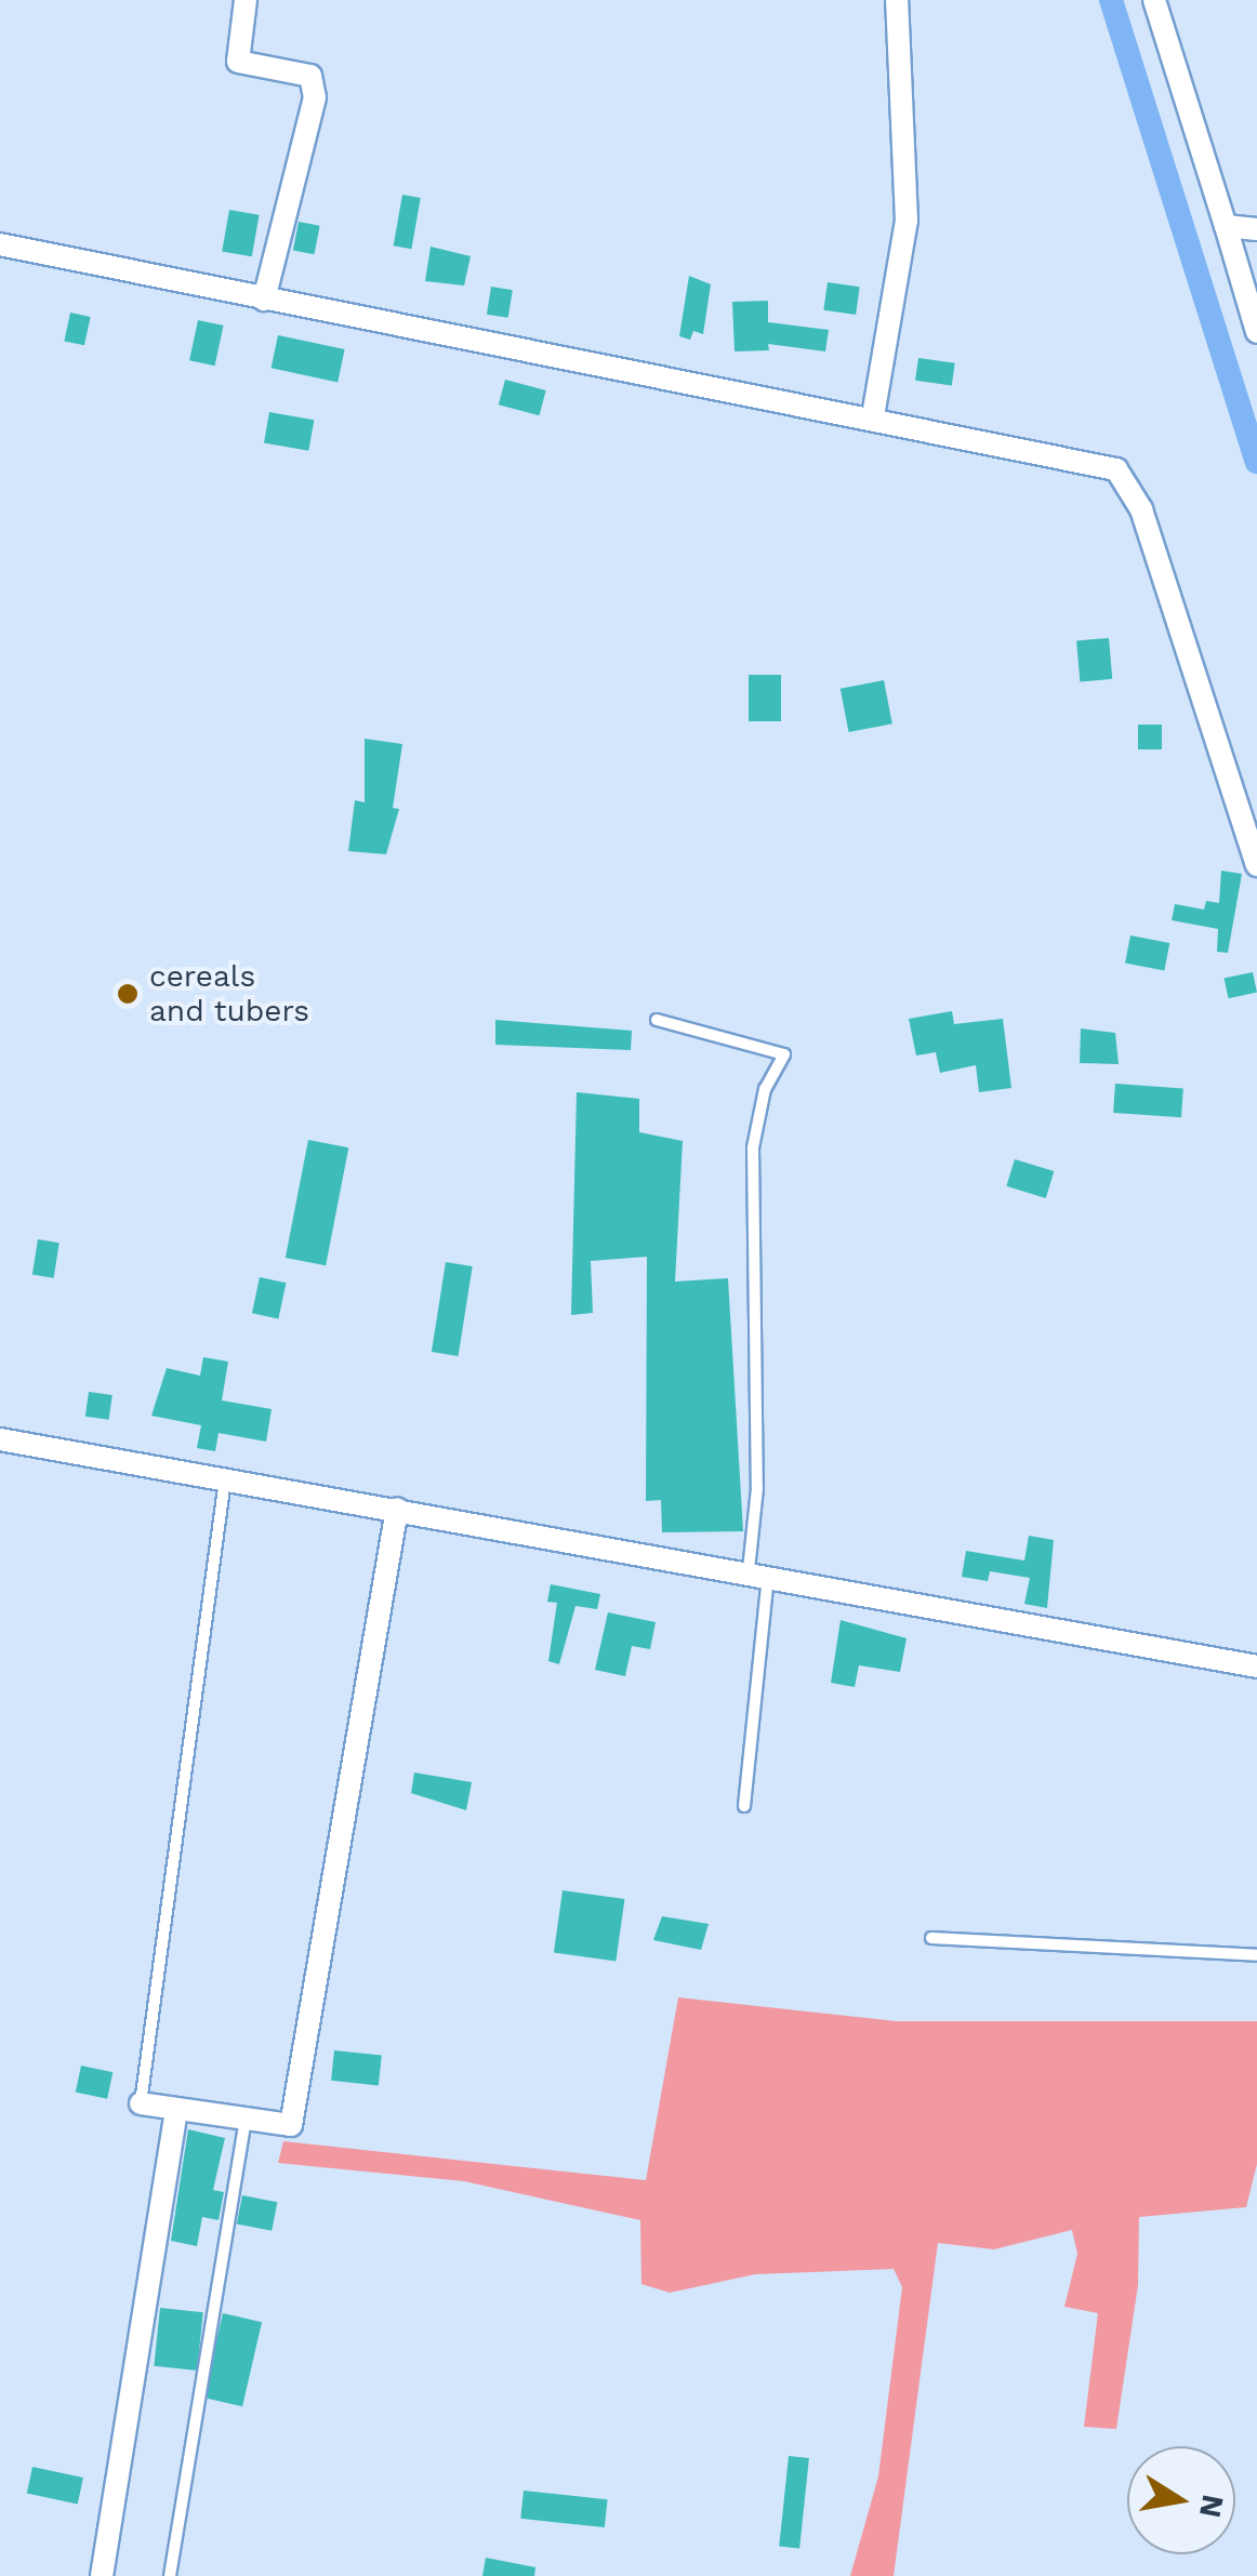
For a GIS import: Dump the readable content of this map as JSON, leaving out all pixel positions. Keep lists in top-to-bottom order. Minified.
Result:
{"places":["cereals and tubers"],"north":"right"}
